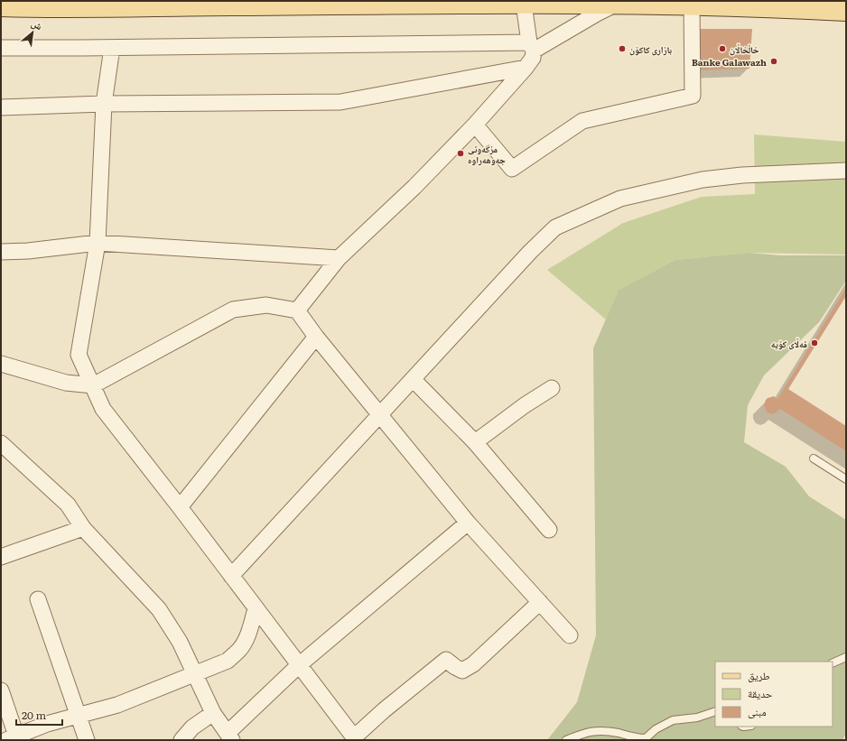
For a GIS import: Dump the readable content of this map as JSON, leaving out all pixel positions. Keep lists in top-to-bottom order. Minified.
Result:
{"places":["بازاڕی کاکۆن","خاڵخاڵان","Banke Galawazh","مزگه‌وتی جه‌وهه‌راوه","قەڵای کۆیە"],"legend":["طريق","حديقة","مبنى"],"scale_bar":"20 m","north":"top right"}
